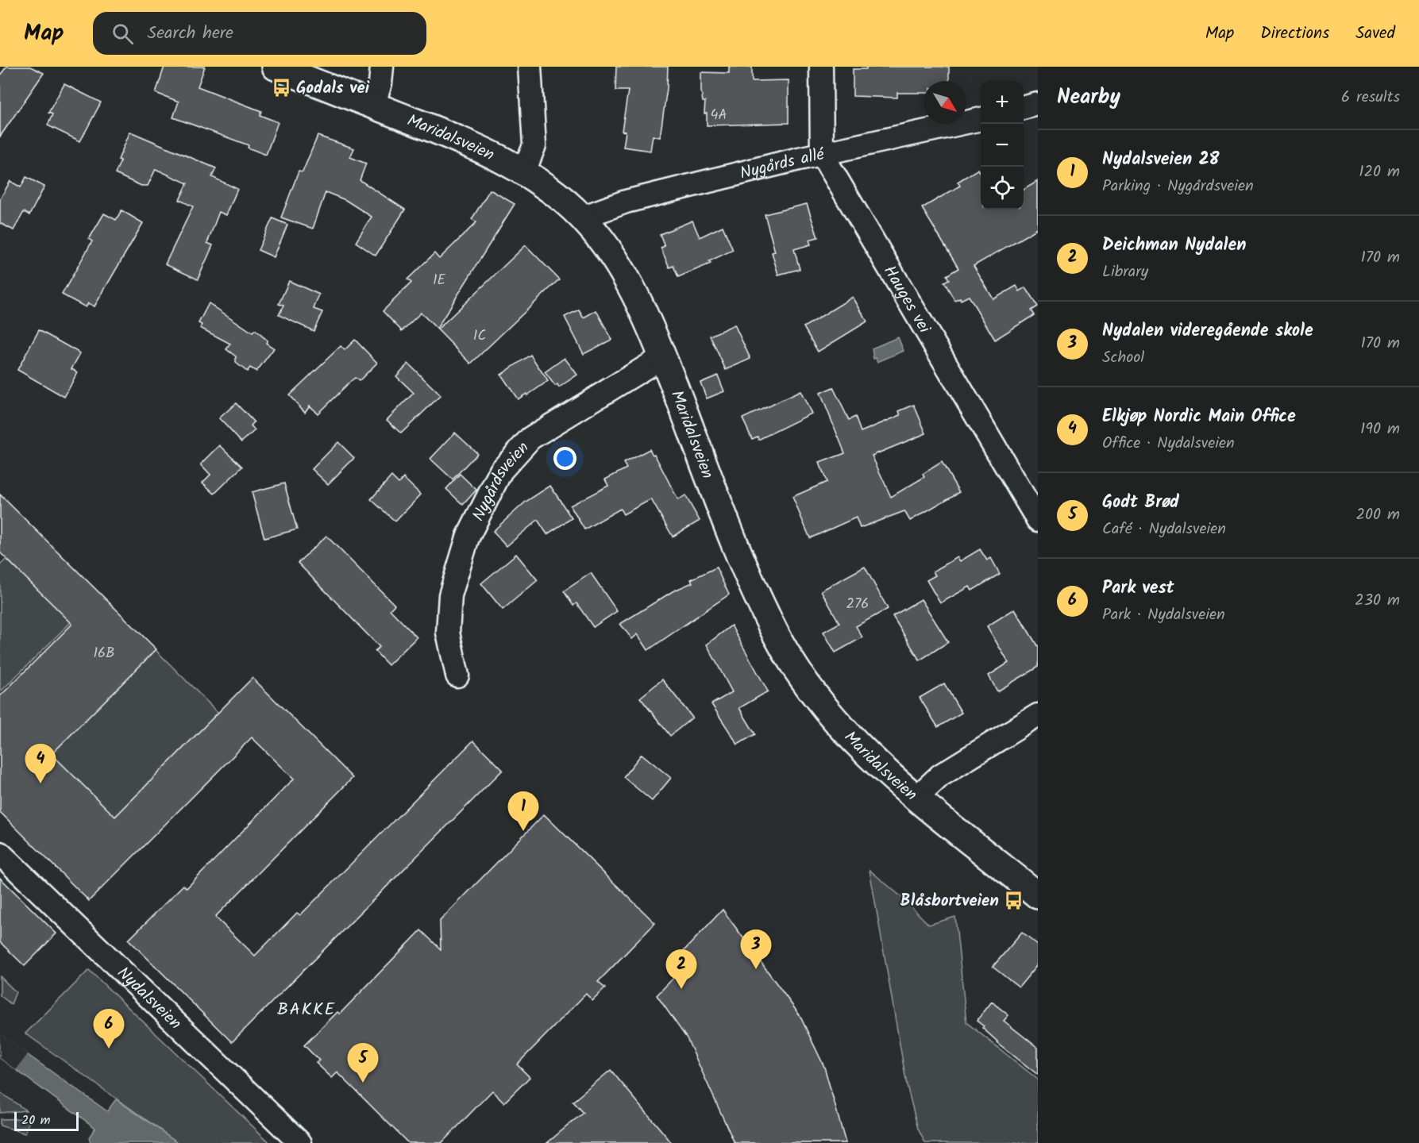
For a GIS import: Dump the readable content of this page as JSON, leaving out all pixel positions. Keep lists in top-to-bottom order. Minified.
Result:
{"streets":{"main road":["Maridalsveien"],"street":["Nygårds allé","Hauges vei","Nygårdsveien","Nydalsveien"]},"crossings":[["Maridalsveien","Nygårds allé"],["Maridalsveien","Nygårdsveien"],["Nygårds allé","Hauges vei"]],"districts":["BAKKE"],"places":{"bus stop":["Godals vei","Blåsbortveien"]},"house_numbers":["4A","1E","1C","276","16B"],"scale_bar":"20 m","north":"bottom right","page":{"header":"Map","search":"Search here","nav":["Map","Directions","Saved"],"heading":["Nearby","6 results"],"map_buttons":["+","−"],"list":[{"mark":"1","name":"Nydalsveien 28","note":"Parking · Nygårdsveien","value":"120 m"},{"mark":"2","name":"Deichman Nydalen","note":"Library","value":"170 m"},{"mark":"3","name":"Nydalen videregående skole","note":"School","value":"170 m"},{"mark":"4","name":"Elkjøp Nordic Main Office","note":"Office · Nydalsveien","value":"190 m"},{"mark":"5","name":"Godt Brød","note":"Café · Nydalsveien","value":"200 m"},{"mark":"6","name":"Park vest","note":"Park · Nydalsveien","value":"230 m"}],"pins":["4","1","3","2","6","5"],"scale":"20 m"}}
